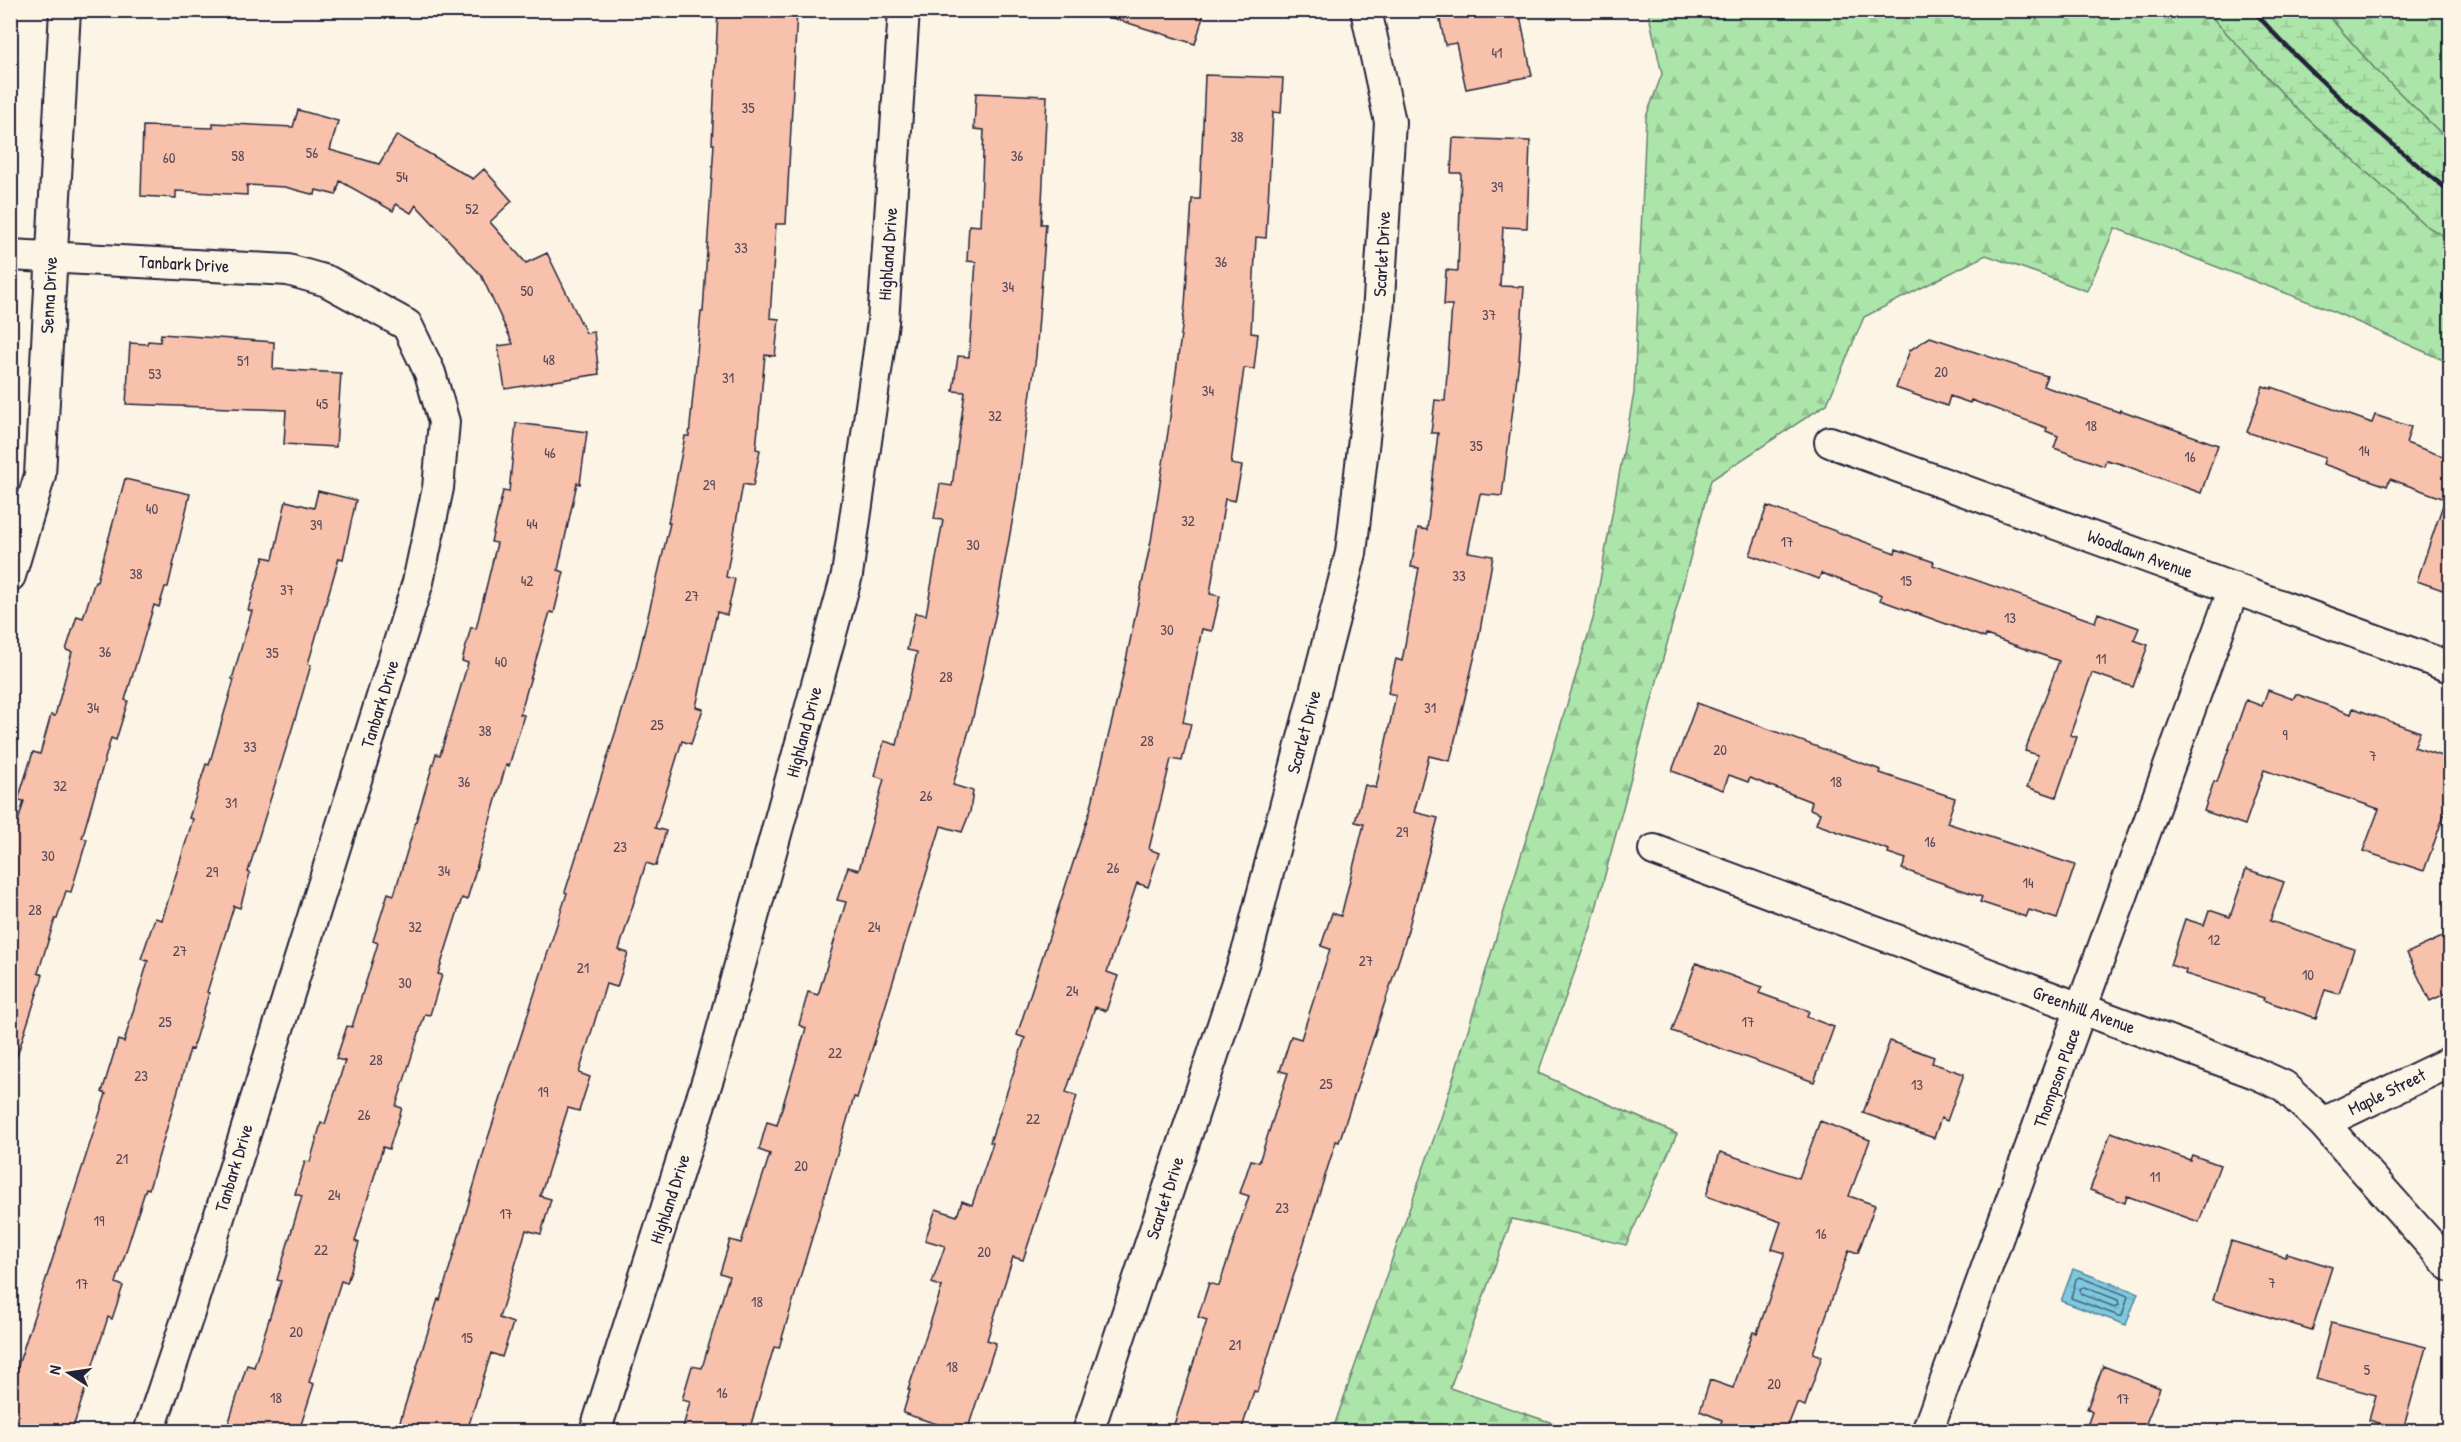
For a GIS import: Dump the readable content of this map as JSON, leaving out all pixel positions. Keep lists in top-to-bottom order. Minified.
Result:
{"streets":{"street":["Highland Drive","Scarlet Drive","Tanbark Drive","Senna Drive","Woodlawn Avenue","Greenhill Avenue","Thompson Place","Maple Street"]},"crossings":[["Tanbark Drive","Senna Drive"],["Woodlawn Avenue","Thompson Place"],["Greenhill Avenue","Thompson Place"],["Greenhill Avenue","Maple Street"]],"house_numbers":["41","35","38","56","58","36","60","54","39","52","33","36","34","50","37","48","51","20","53","31","34","45","32","18","35","14","46","16","29","40","32","44","39","17","30","38","33","42","15","37","27","13","30","36","35","11","40","28","34","31","25","38","9","28","33","20","7","36","18","32","26","31","29","16","23","30","26","34","29","14","28","32","24","12","27","27","21","10","30","24","25","17","22","28","23","25","13","19","26","22","21","20","11","24","23","17","19","16","22","20","7","17","18","20","15","21","18","5","20","16","18","17"],"north":"left"}
